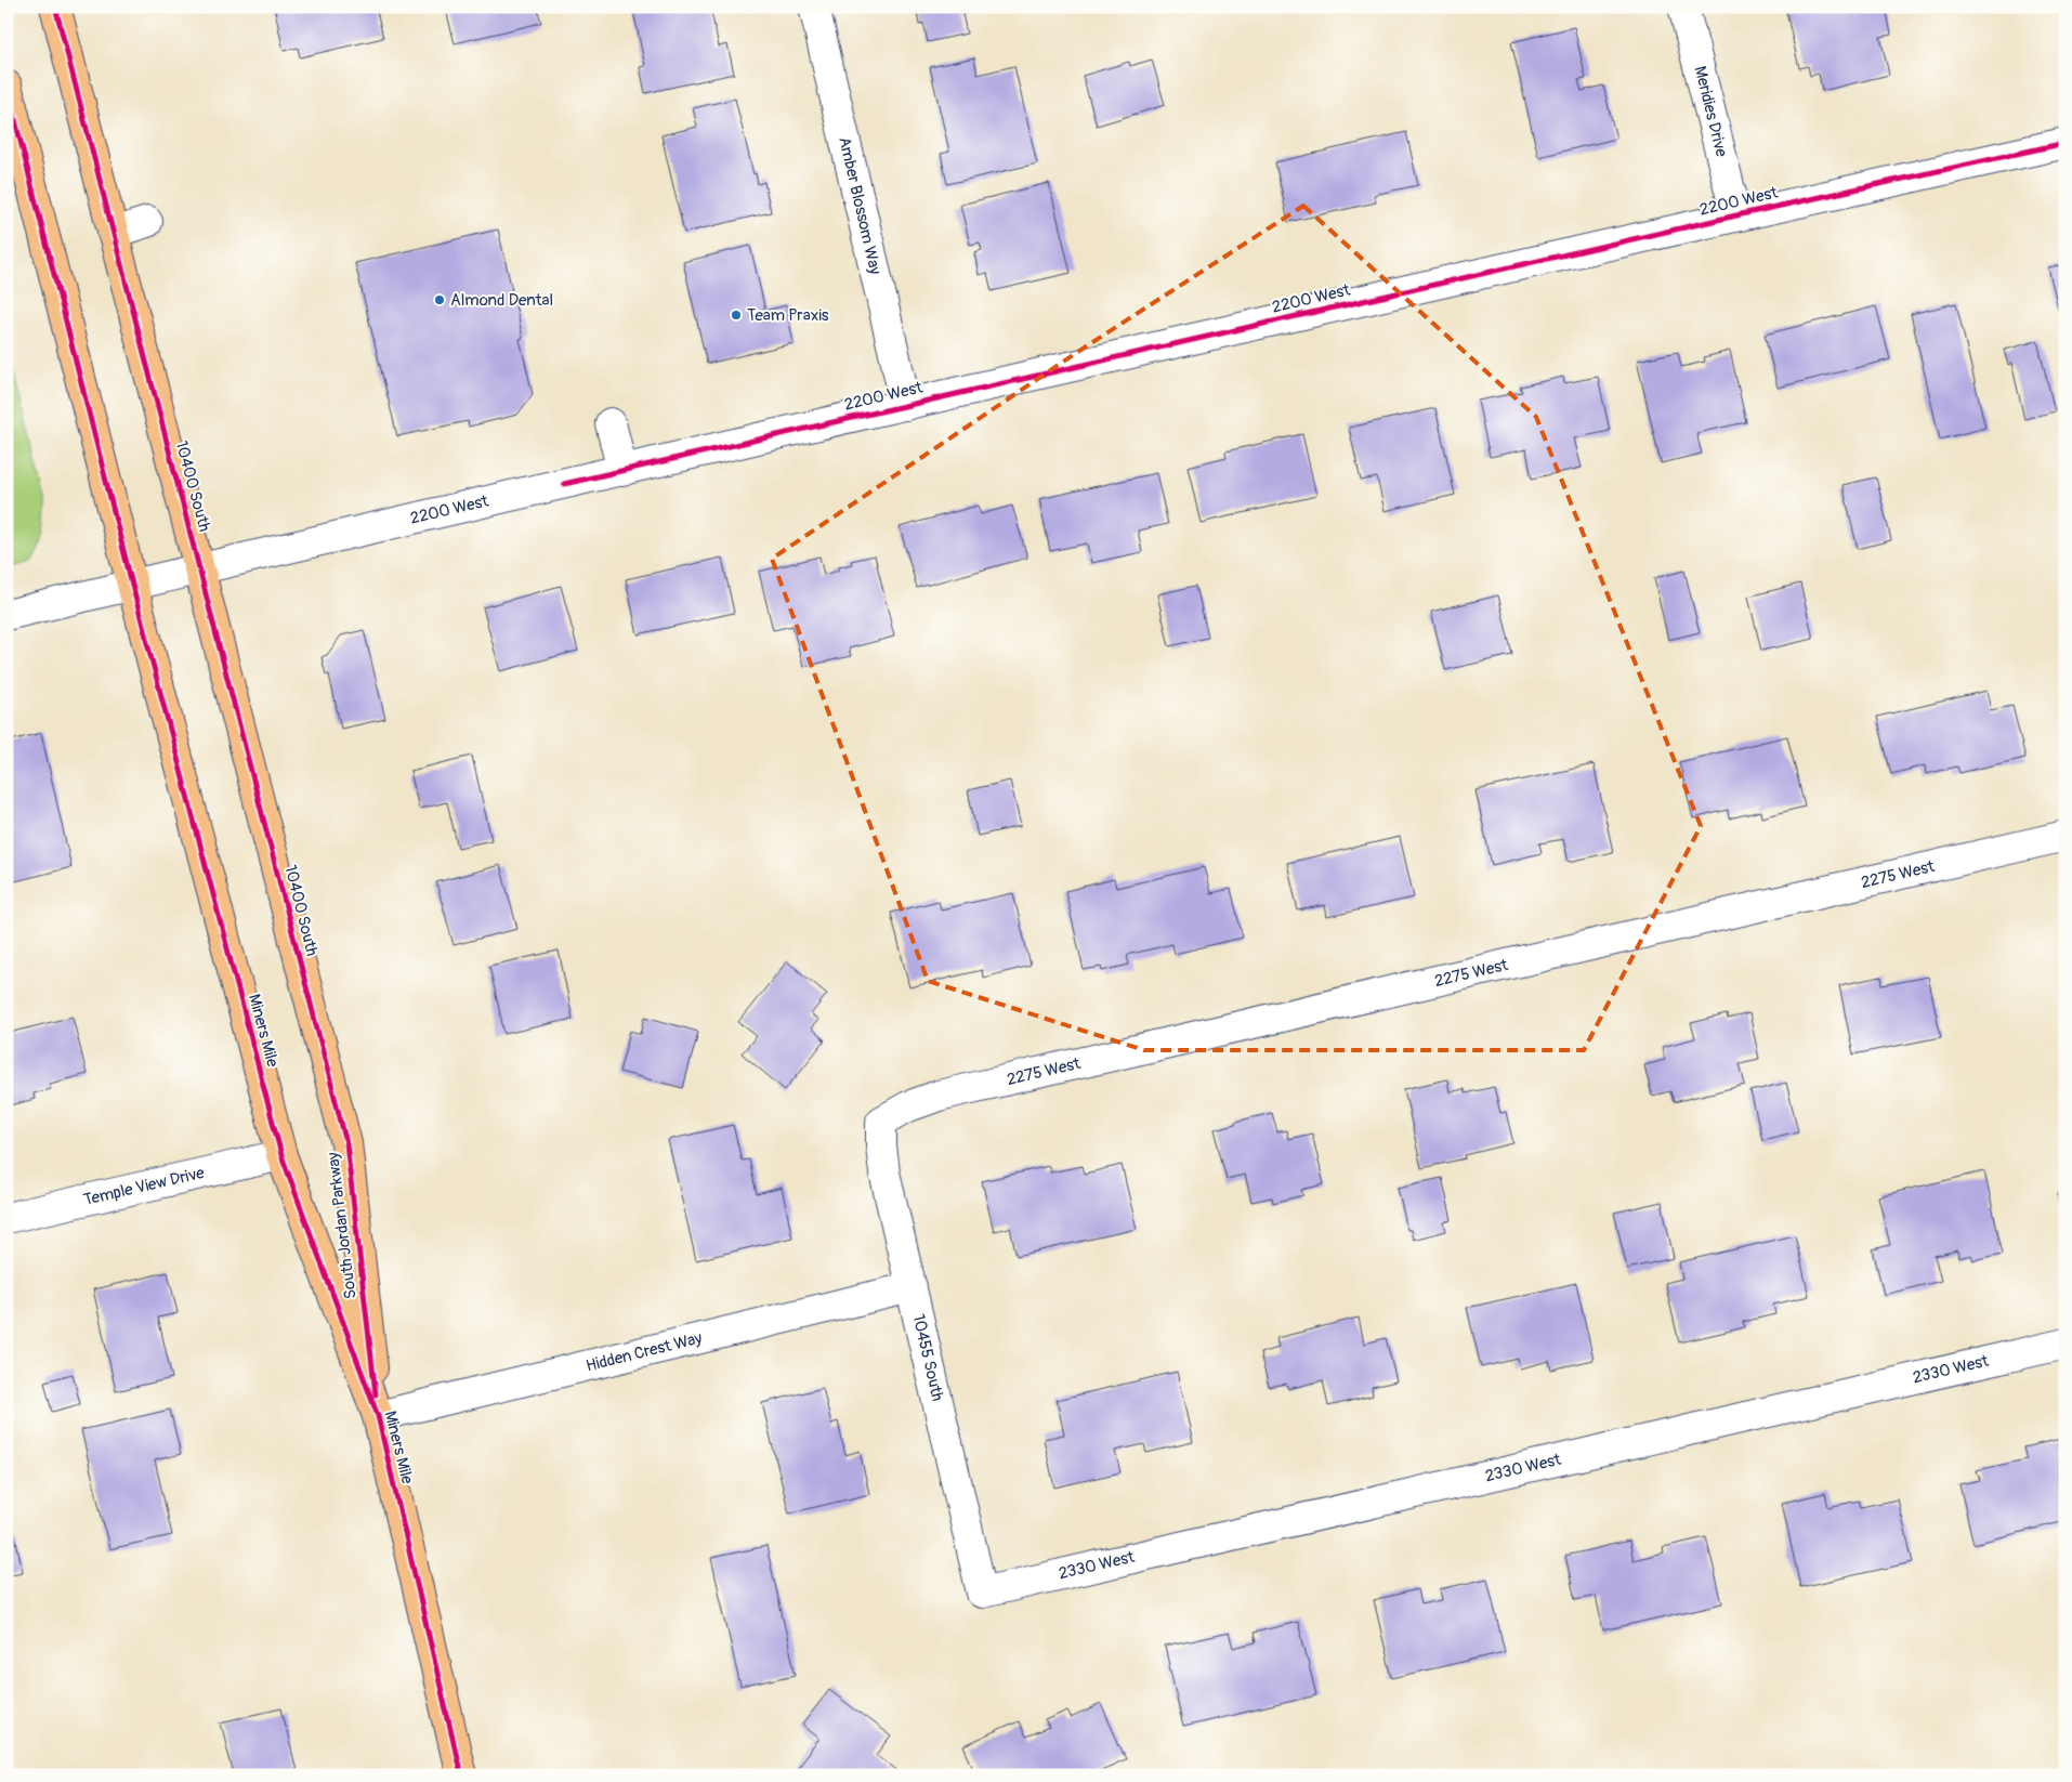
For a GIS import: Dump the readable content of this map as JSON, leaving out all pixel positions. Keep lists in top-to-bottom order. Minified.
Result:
{"streets":{"main road":["10400 South","Miners Mile","South Jordan Parkway"],"street":["Meridies Drive","2200 West","Amber Blossom Way","2275 West","Temple View Drive","Hidden Crest Way","10455 South","2330 West"]},"crossings":[["Meridies Drive","2200 West"],["2200 West","Amber Blossom Way"],["2200 West","10400 South"],["2200 West","Miners Mile"],["10400 South","South Jordan Parkway"],["2275 West","10455 South"],["Miners Mile","Temple View Drive"],["Miners Mile","South Jordan Parkway"],["Miners Mile","Hidden Crest Way"],["South Jordan Parkway","Hidden Crest Way"],["Hidden Crest Way","10455 South"],["10455 South","2330 West"]],"places":["Almond Dental","Team Praxis"]}
